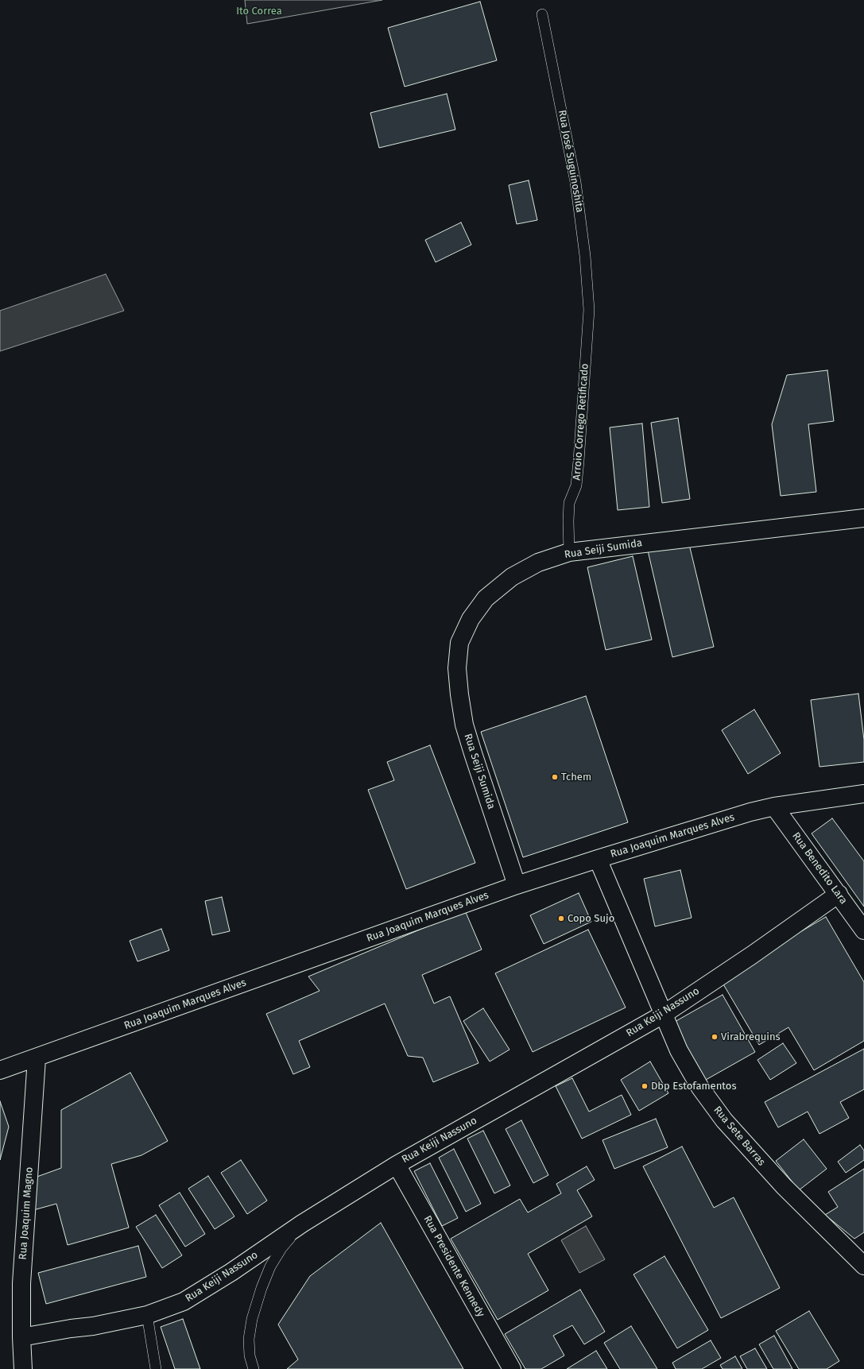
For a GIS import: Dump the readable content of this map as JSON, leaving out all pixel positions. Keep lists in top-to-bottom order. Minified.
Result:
{"streets":{"street":["Rua Seiji Sumida","Rua Joaquim Marques Alves","Rua Benedito Lara","Rua Keiji Nassuno","Rua Sete Barras","Rua Joaquim Magno","Rua Presidente Kennedy"],"lane":["Rua José Suguinoshita","Arroio Corrego Retificado"]},"crossings":[["Rua José Suguinoshita","Arroio Corrego Retificado"],["Arroio Corrego Retificado","Rua Seiji Sumida"],["Rua Seiji Sumida","Rua Joaquim Marques Alves"],["Rua Joaquim Marques Alves","Rua Benedito Lara"],["Rua Joaquim Marques Alves","Rua Sete Barras"],["Rua Joaquim Marques Alves","Rua Joaquim Magno"],["Rua Benedito Lara","Rua Keiji Nassuno"],["Rua Keiji Nassuno","Rua Sete Barras"],["Rua Keiji Nassuno","Rua Joaquim Magno"],["Rua Keiji Nassuno","Rua Presidente Kennedy"]],"parks":["Ito Correa"],"places":["Tchem","Copo Sujo","Virabrequins","Dbp Estofamentos"]}
